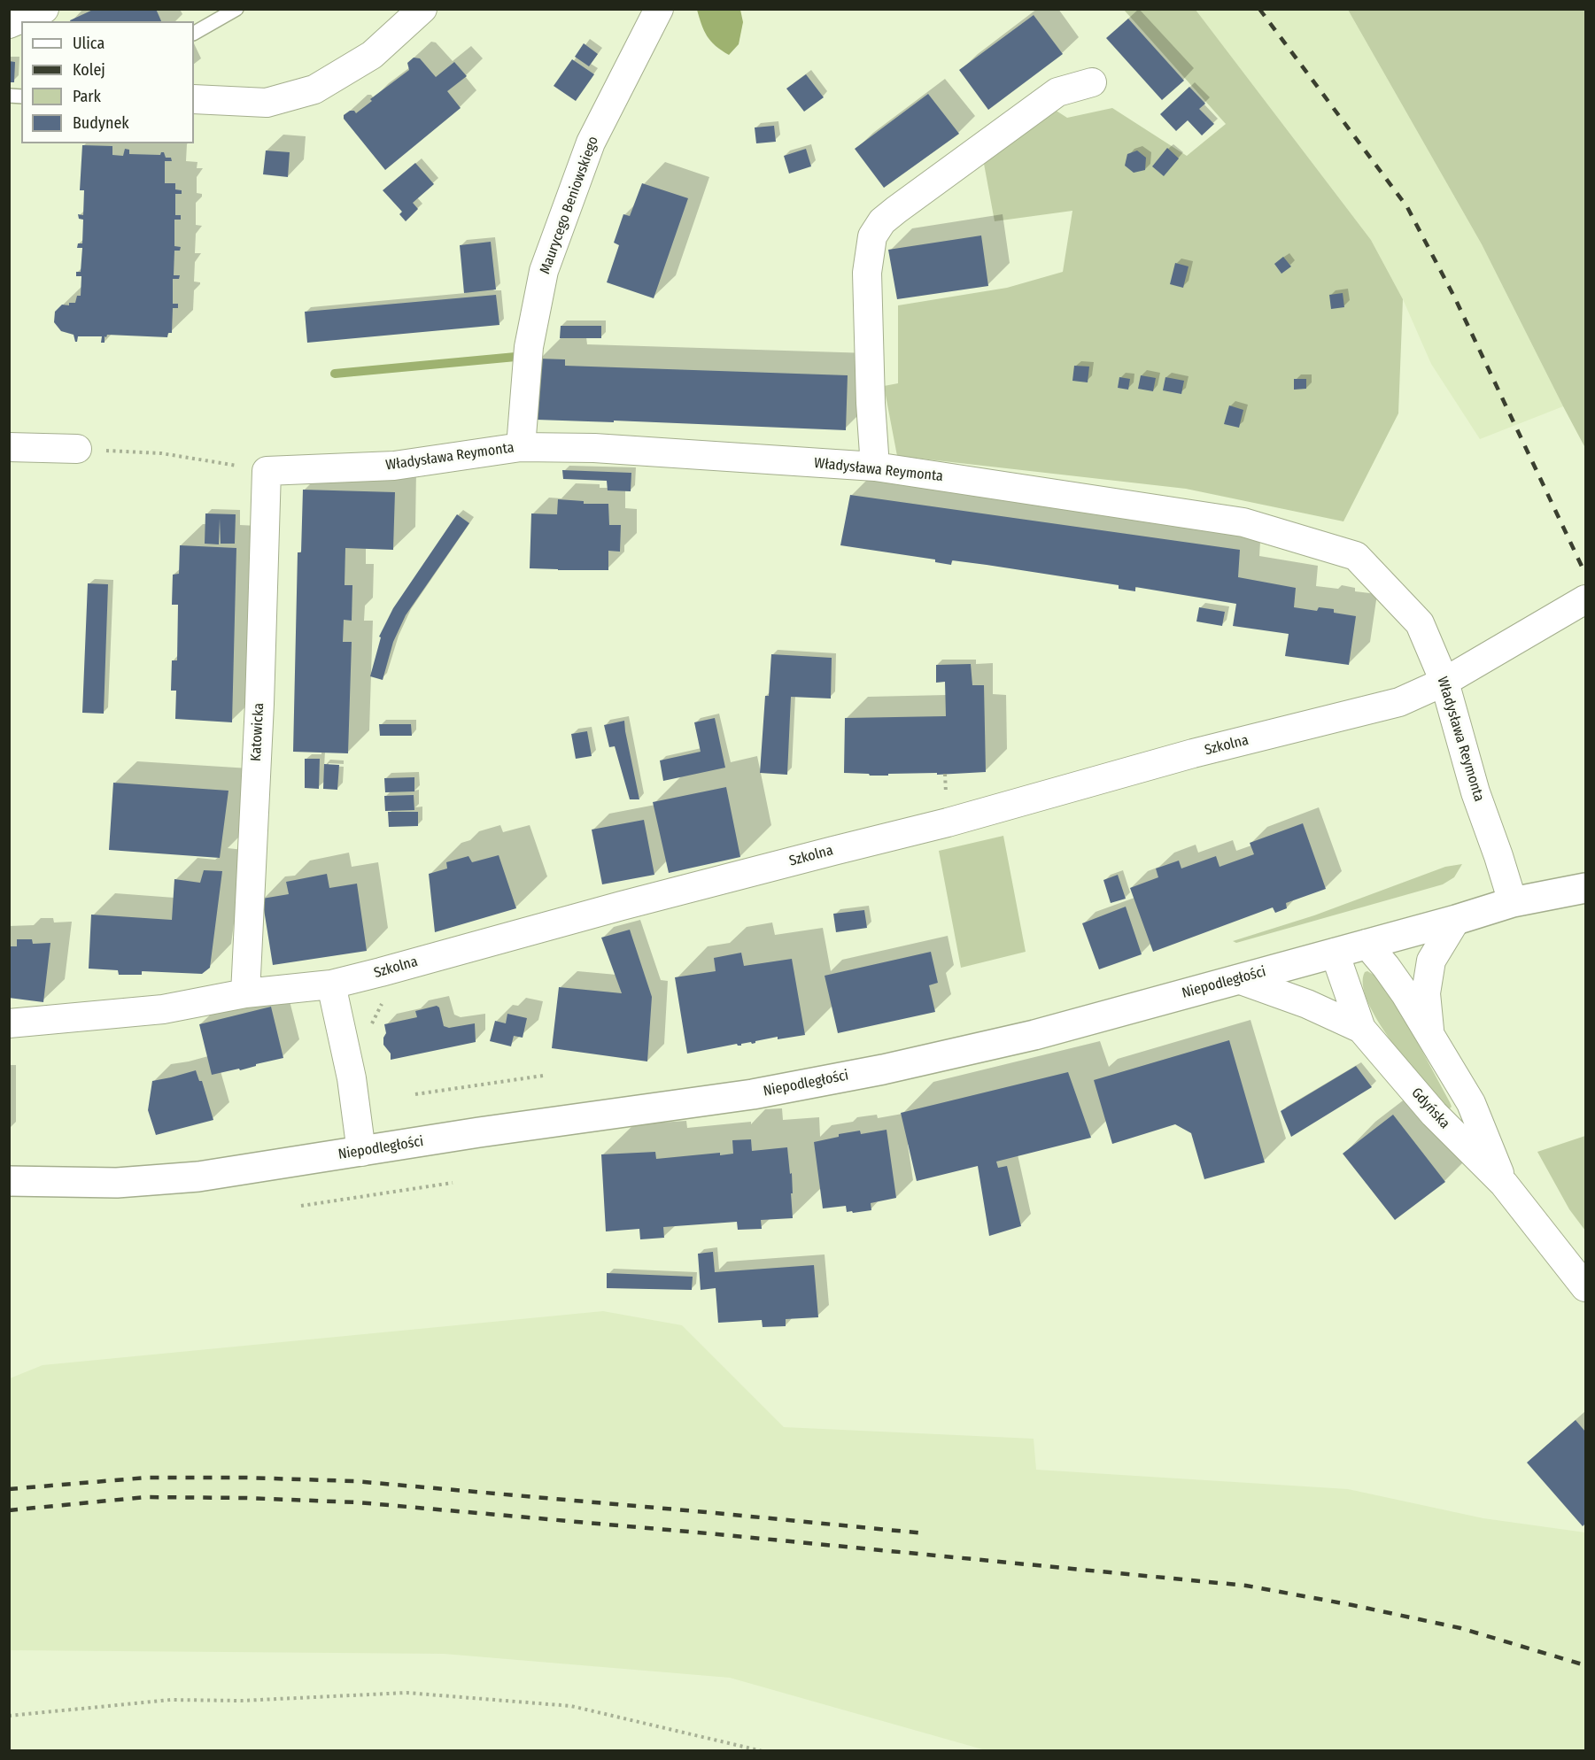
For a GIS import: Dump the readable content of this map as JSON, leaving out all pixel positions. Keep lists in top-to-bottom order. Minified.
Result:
{"streets":{"main road":["Niepodległości"],"street":["Maurycego Beniowskiego","Władysława Reymonta","Katowicka","Szkolna","Gdyńska"]},"crossings":[["Maurycego Beniowskiego","Władysława Reymonta"],["Władysława Reymonta","Katowicka"],["Władysława Reymonta","Szkolna"],["Władysława Reymonta","Niepodległości"],["Katowicka","Szkolna"],["Niepodległości","Gdyńska"]],"legend":["Ulica","Kolej","Park","Budynek"]}
